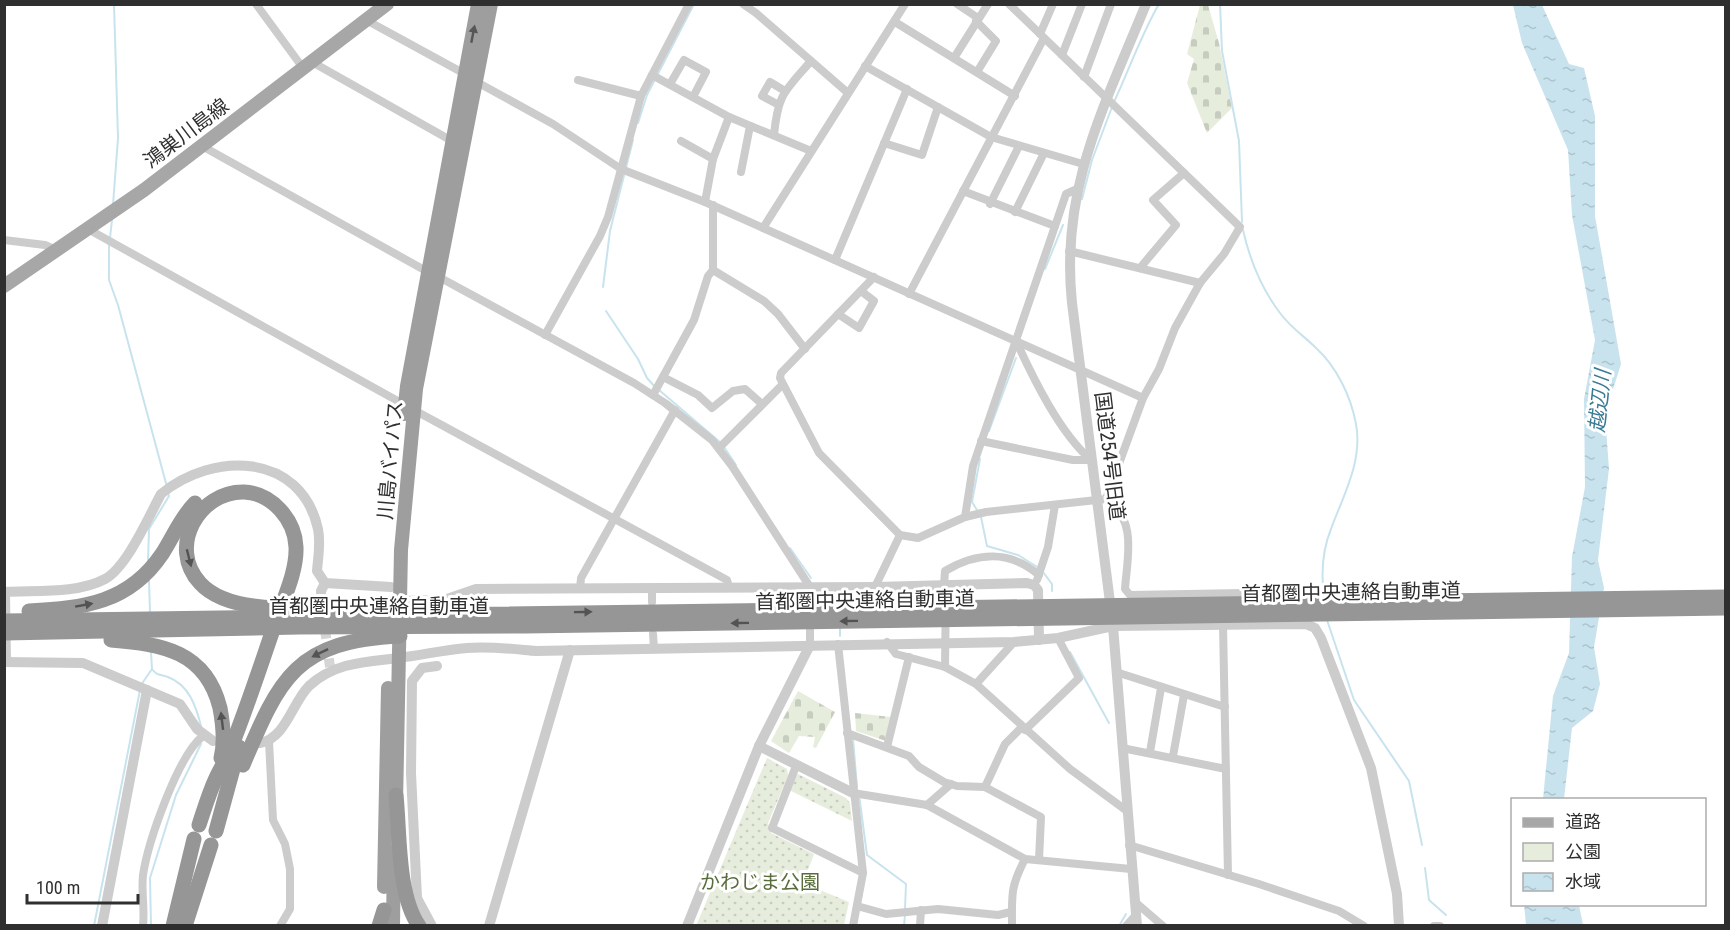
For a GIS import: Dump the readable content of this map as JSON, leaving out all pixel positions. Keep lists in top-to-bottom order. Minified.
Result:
{"streets":{"highway":["川島バイパス","首都圏中央連絡自動車道"],"main road":["鴻巣川島線"],"street":["国道254号旧道"]},"water":["越辺川"],"parks":["かわじま公園"],"legend":["道路","公園","水域"],"scale_bar":"100 m"}
